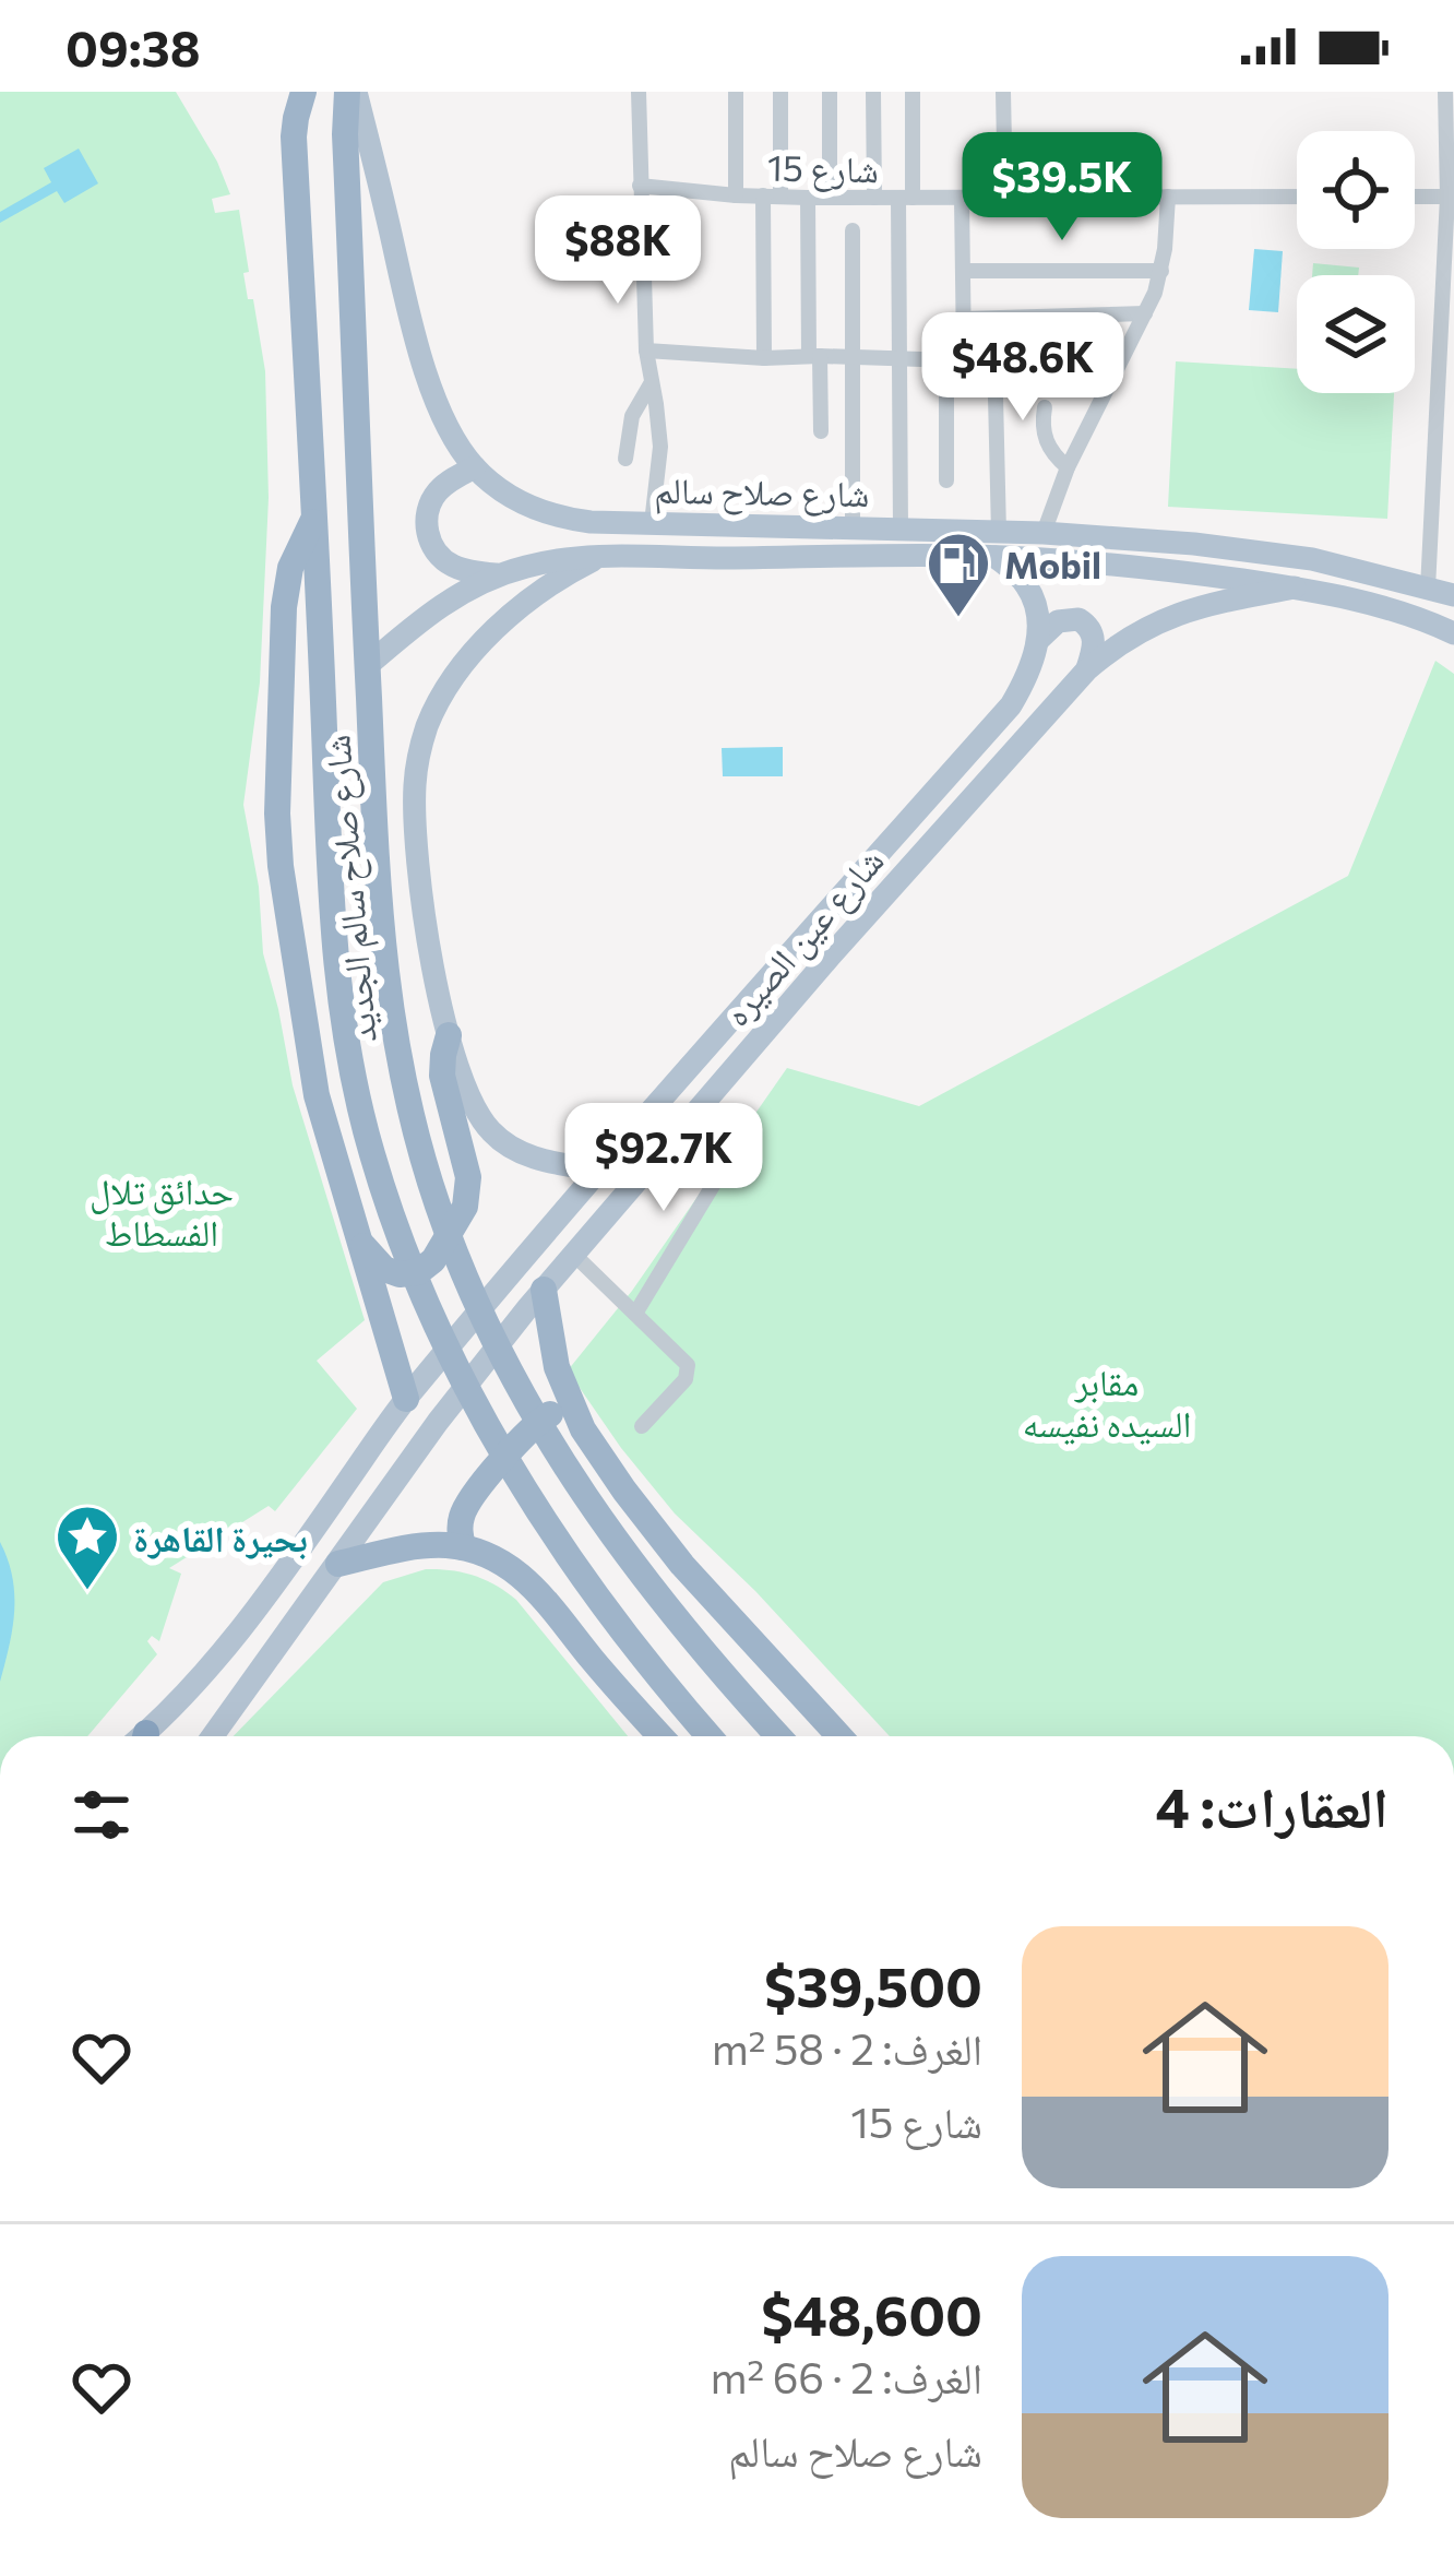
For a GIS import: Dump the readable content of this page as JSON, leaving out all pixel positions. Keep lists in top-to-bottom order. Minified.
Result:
{"streets":{"highway":["شارع صلاح سالم","شارع صلاح سالم الجديد"],"main road":["شارع عين الصيره"],"street":["شارع 15"]},"crossings":[["شارع صلاح سالم","شارع صلاح سالم الجديد"],["شارع صلاح سالم","شارع عين الصيره"]],"parks":["حدائق تلال الفسطاط","مقابر السيده نفيسه"],"places":{"fuel station":["Mobil"],"place":["بحيرة القاهرة"]},"page":{"status":"09:38","price":["$39.5K","$88K","$48.6K","$92.7K"],"heading":"العقارات: 4","list":[{"name":"$39,500","note":"الغرف: 2 · 58 m² · شارع 15"},{"name":"$48,600","note":"الغرف: 2 · 66 m² · شارع صلاح سالم"}]}}
